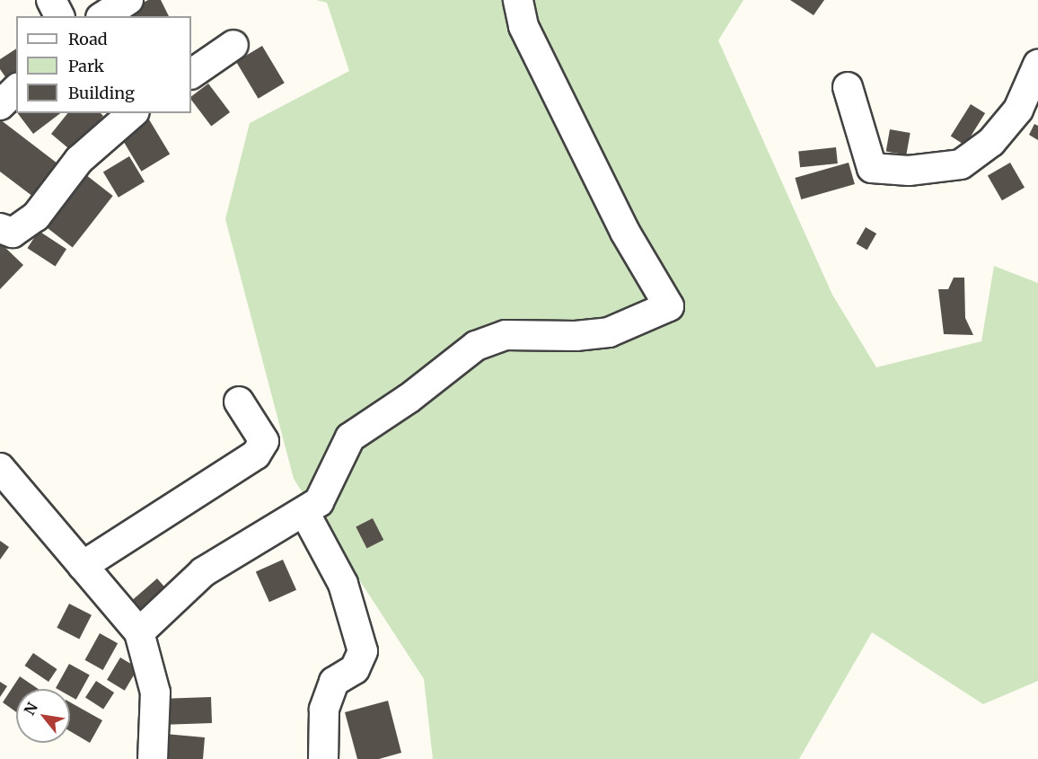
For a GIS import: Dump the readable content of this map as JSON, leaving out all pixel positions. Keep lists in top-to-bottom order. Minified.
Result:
{"legend":["Road","Park","Building"],"north":"top left"}
